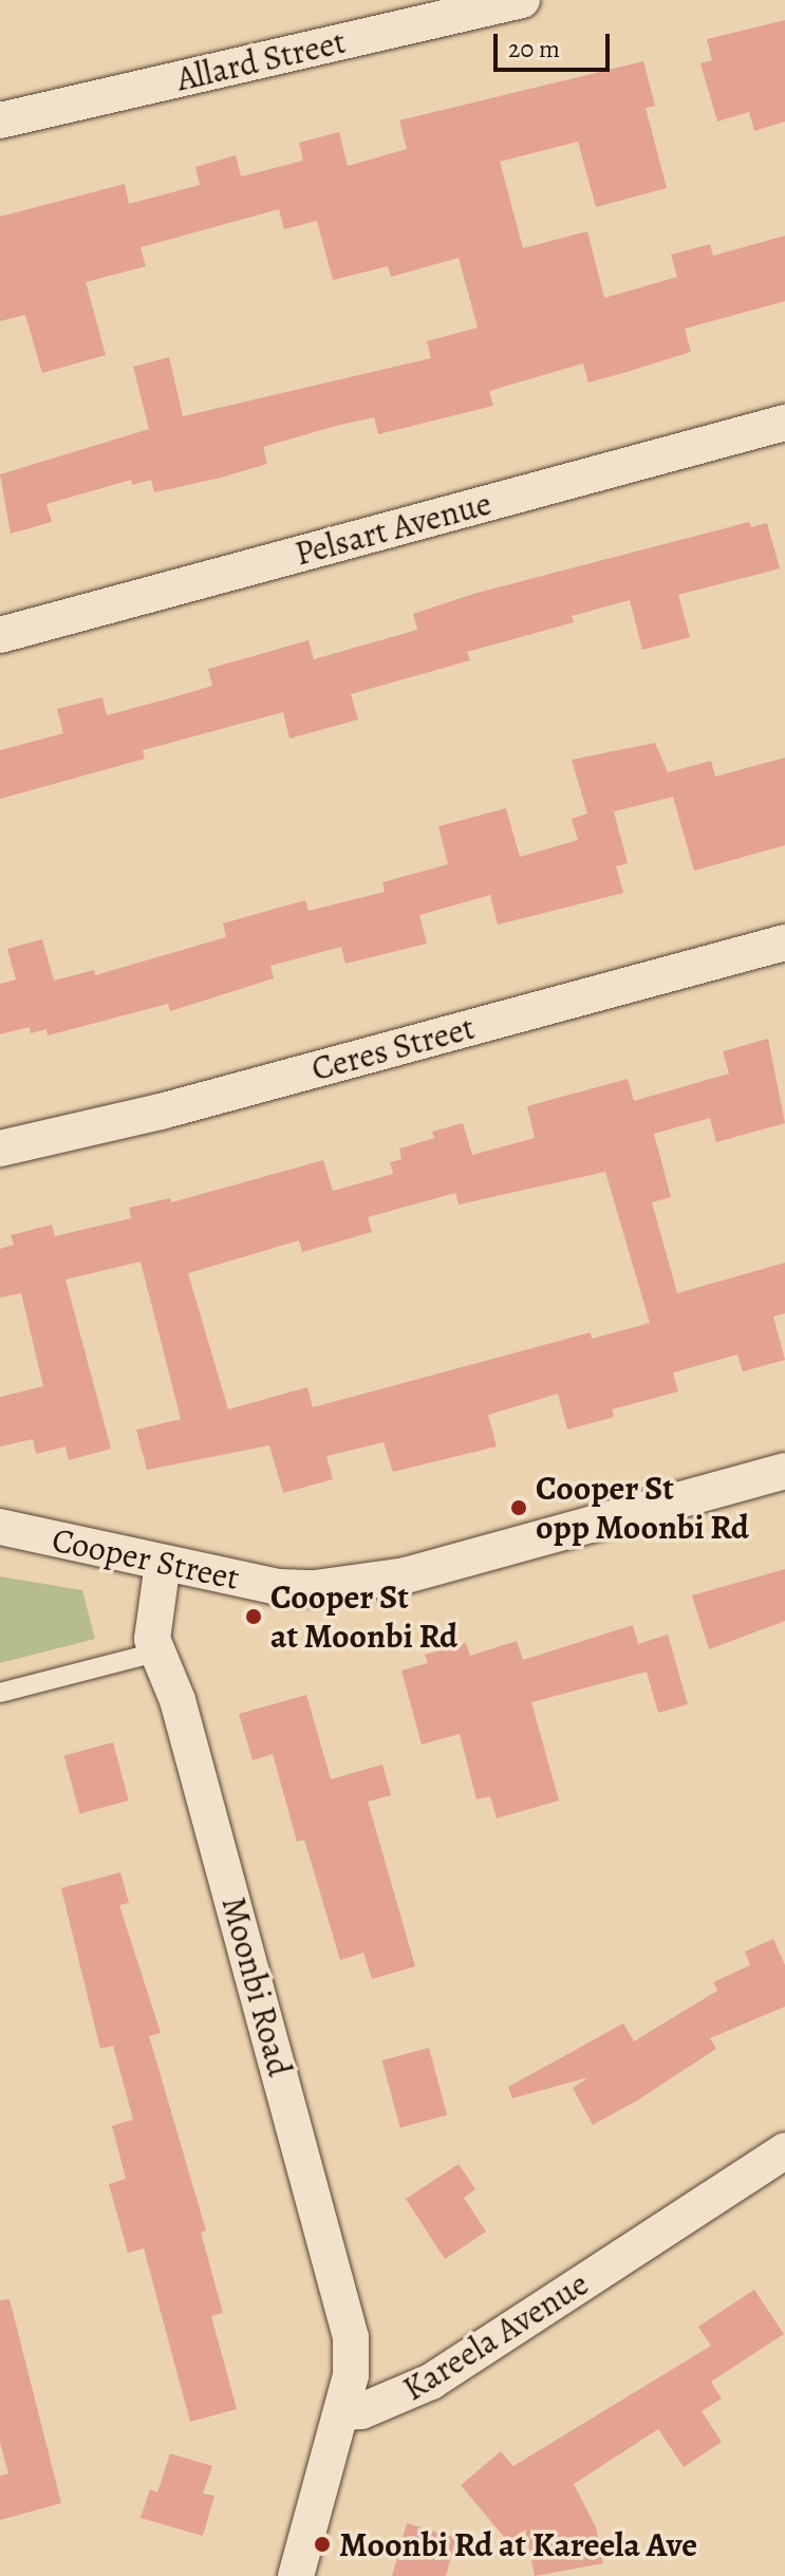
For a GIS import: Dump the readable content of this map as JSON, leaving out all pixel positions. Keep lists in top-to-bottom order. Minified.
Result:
{"streets":{"street":["Allard Street","Pelsart Avenue","Ceres Street","Cooper Street","Moonbi Road","Kareela Avenue"]},"crossings":[["Cooper Street","Moonbi Road"],["Moonbi Road","Kareela Avenue"]],"places":["Cooper St opp Moonbi Rd","Cooper St at Moonbi Rd","Moonbi Rd at Kareela Ave"],"scale_bar":"20 m"}
